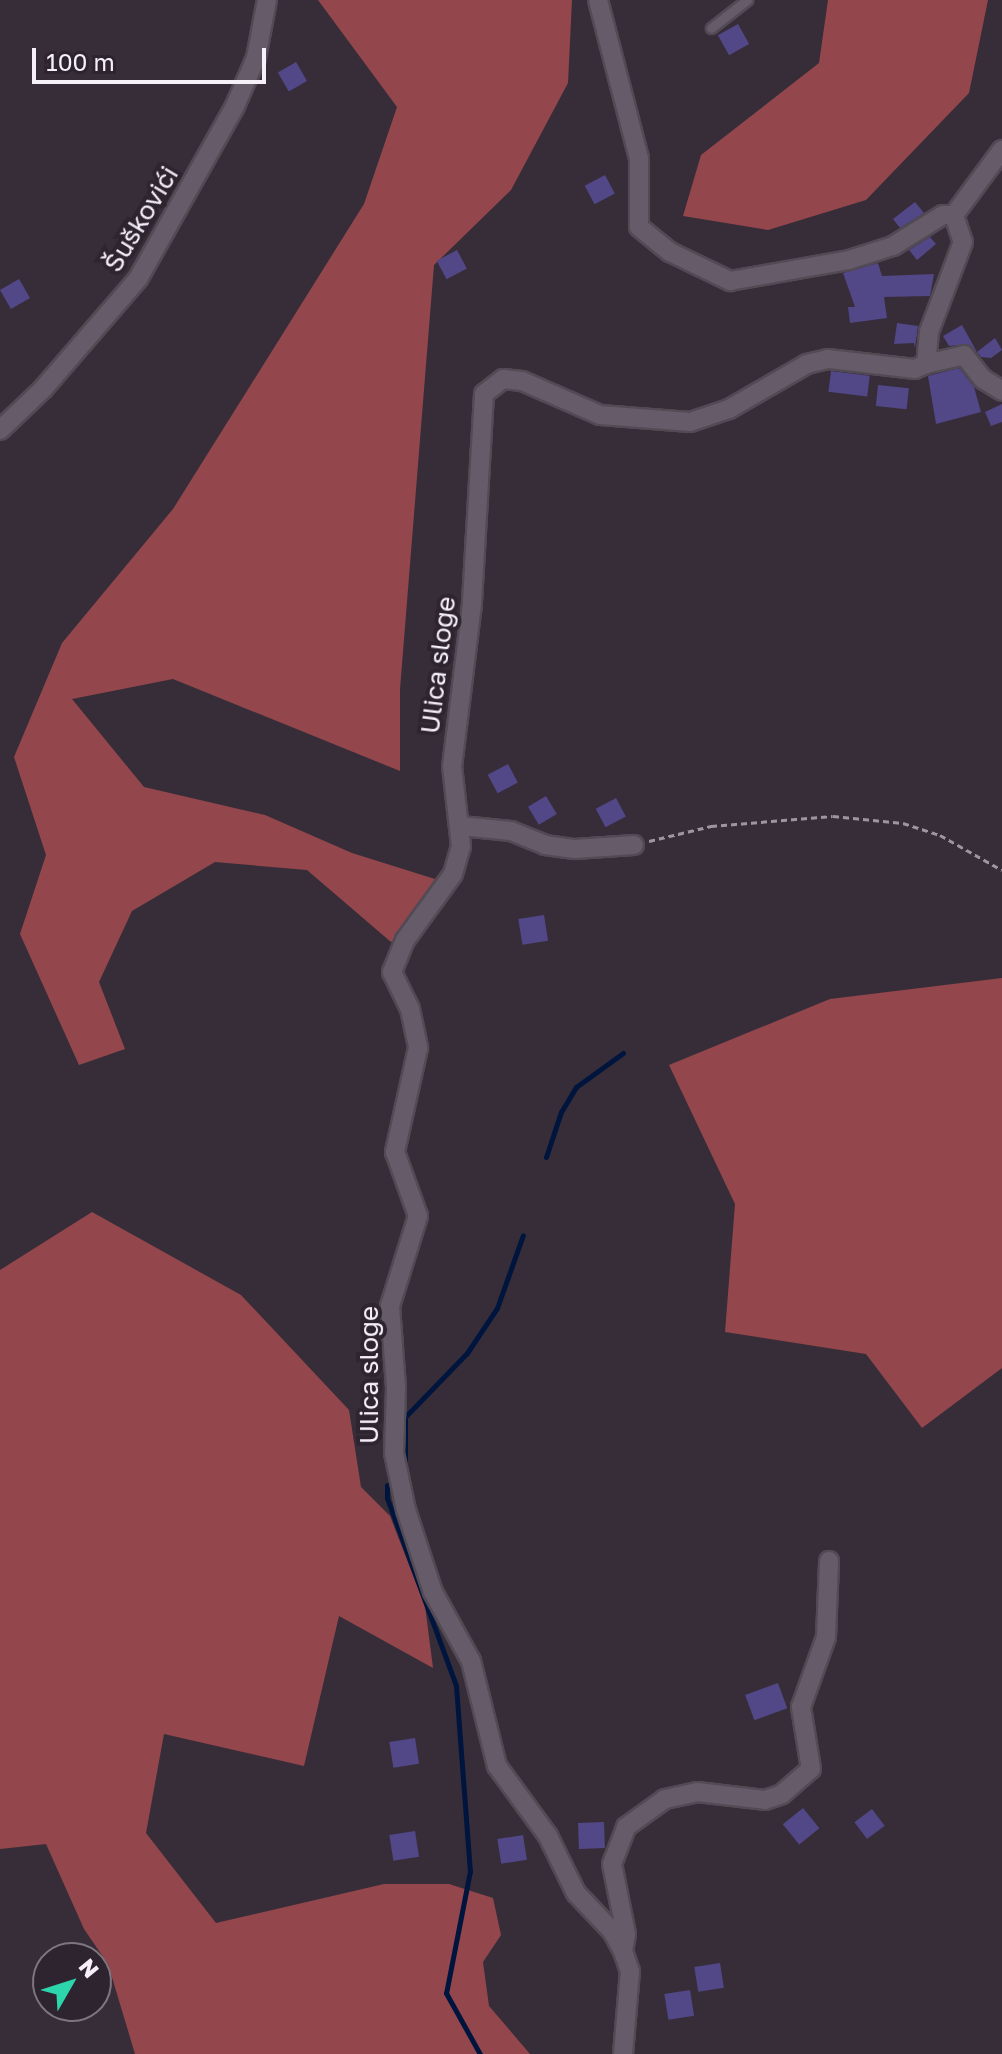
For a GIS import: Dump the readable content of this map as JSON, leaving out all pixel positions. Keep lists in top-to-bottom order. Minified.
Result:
{"streets":{"street":["Šuškovići","Ulica sloge"]},"scale_bar":"100 m","north":"top right"}
